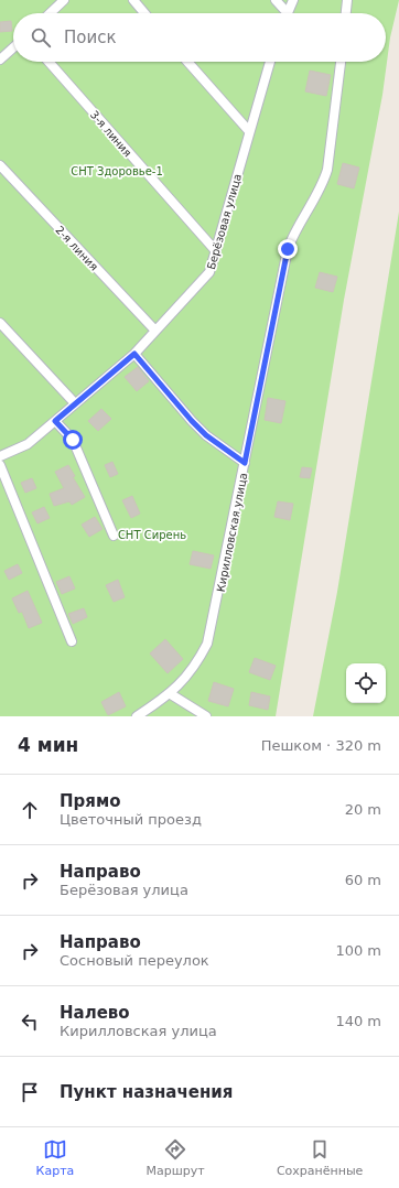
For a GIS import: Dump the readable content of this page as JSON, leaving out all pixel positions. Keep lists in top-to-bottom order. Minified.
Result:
{"streets":{"street":["3-я линия","Берёзовая улица","2-я линия","Кирилловская улица"]},"crossings":[["3-я линия","Берёзовая улица"],["Берёзовая улица","2-я линия"]],"parks":["СНТ Здоровье-1","СНТ Сирень"],"page":{"search":"Поиск","heading":["4 мин","Пешком · 320 m"],"list":[["Прямо","Цветочный проезд","20 m"],["Направо","Берёзовая улица","60 m"],["Направо","Сосновый переулок","100 m"],["Налево","Кирилловская улица","140 m"],"Пункт назначения"],"nav":["Карта","Маршрут","Сохранённые"]}}
